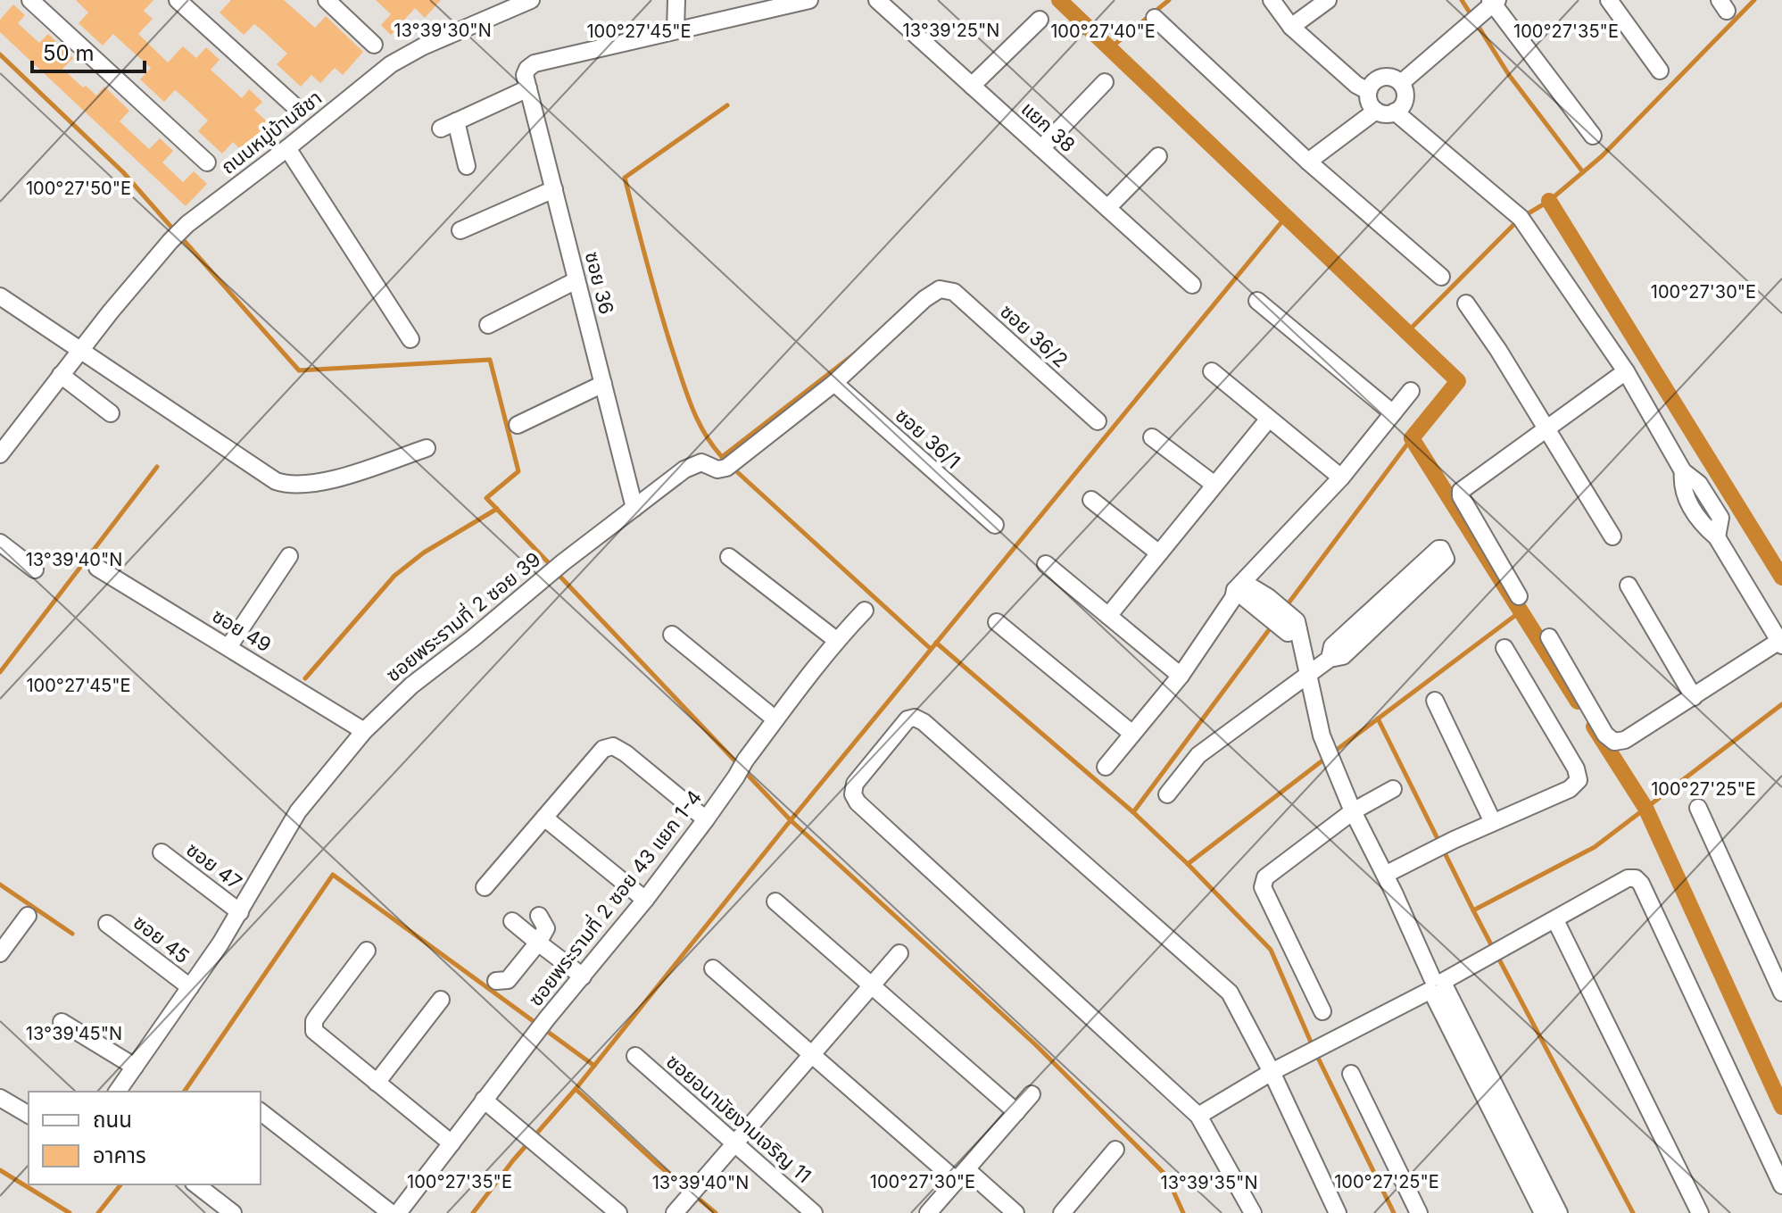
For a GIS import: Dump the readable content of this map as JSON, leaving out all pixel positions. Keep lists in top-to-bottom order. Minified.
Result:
{"streets":{"street":["แยก 38","ถนนหมู่บ้านชิชา","ซอย 36","ซอย 36/2","ซอย 36/1","ซอยพระรามที่ 2 ซอย 39","ซอย 49","ซอย 47","ซอยพระรามที่ 2 ซอย 43 แยก 1-4","ซอย 45","ซอยอนามัยงามเจริญ 11"]},"crossings":[["ซอย 36","ซอยพระรามที่ 2 ซอย 39"],["ซอย 36/2","ซอยพระรามที่ 2 ซอย 39"],["ซอย 36/1","ซอยพระรามที่ 2 ซอย 39"],["ซอยพระรามที่ 2 ซอย 39","ซอย 49"],["ซอยพระรามที่ 2 ซอย 39","ซอย 47"],["ซอยพระรามที่ 2 ซอย 39","ซอย 45"]],"legend":["ถนน","อาคาร"],"scale_bar":"50 m","coordinates":["13°39'30\"N","13°39'25\"N","100°27'45\"E","100°27'40\"E","100°27'35\"E","100°27'50\"E","100°27'30\"E","13°39'40\"N","100°27'25\"E","13°39'45\"N","13°39'35\"N"]}
